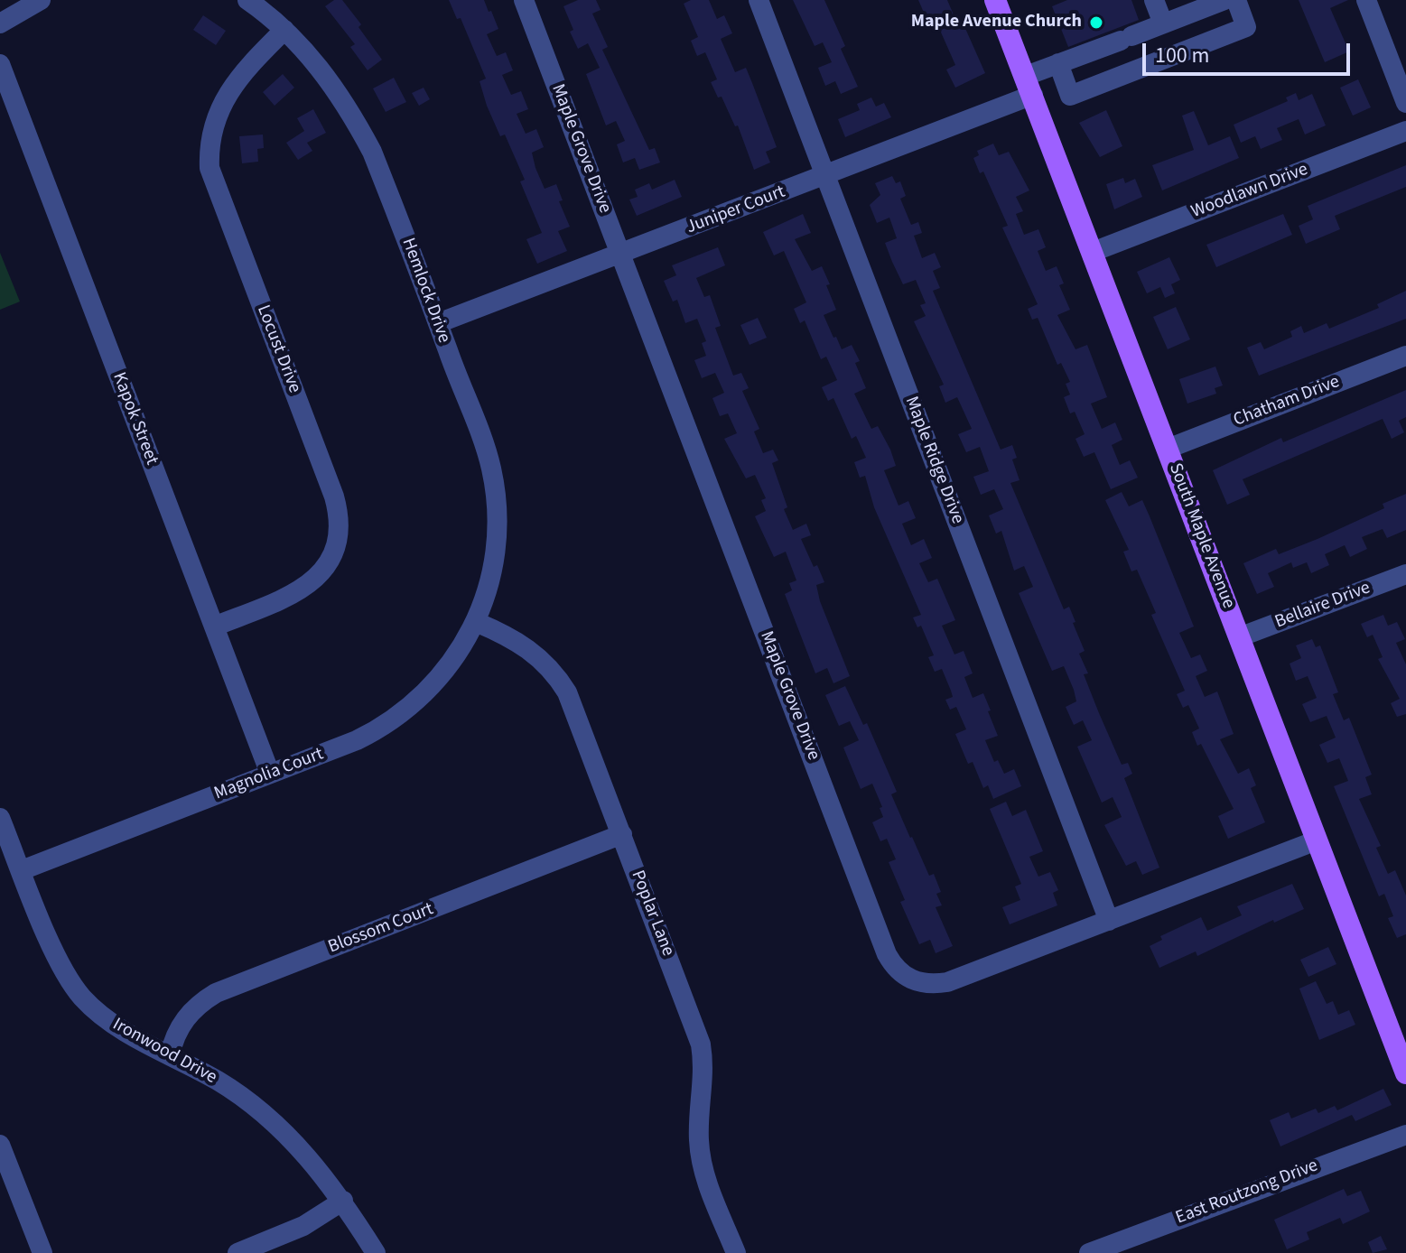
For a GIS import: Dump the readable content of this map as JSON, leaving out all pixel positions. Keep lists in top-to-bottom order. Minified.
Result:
{"streets":{"main road":["South Maple Avenue"],"street":["Maple Grove Drive","Woodlawn Drive","Juniper Court","Hemlock Drive","Locust Drive","Chatham Drive","Kapok Street","Maple Ridge Drive","Bellaire Drive","Magnolia Court","Poplar Lane","Blossom Court","Ironwood Drive","East Routzong Drive"]},"crossings":[["Maple Grove Drive","Juniper Court"],["Maple Grove Drive","Maple Ridge Drive"],["Maple Grove Drive","South Maple Avenue"],["Woodlawn Drive","South Maple Avenue"],["Juniper Court","Hemlock Drive"],["Juniper Court","Maple Ridge Drive"],["Juniper Court","South Maple Avenue"],["Hemlock Drive","Locust Drive"],["Hemlock Drive","Magnolia Court"],["Hemlock Drive","Poplar Lane"],["Locust Drive","Kapok Street"],["Chatham Drive","South Maple Avenue"],["Kapok Street","Magnolia Court"],["South Maple Avenue","Bellaire Drive"],["Magnolia Court","Poplar Lane"],["Magnolia Court","Ironwood Drive"],["Poplar Lane","Blossom Court"],["Blossom Court","Ironwood Drive"]],"places":["Maple Avenue Church"],"scale_bar":"100 m"}
